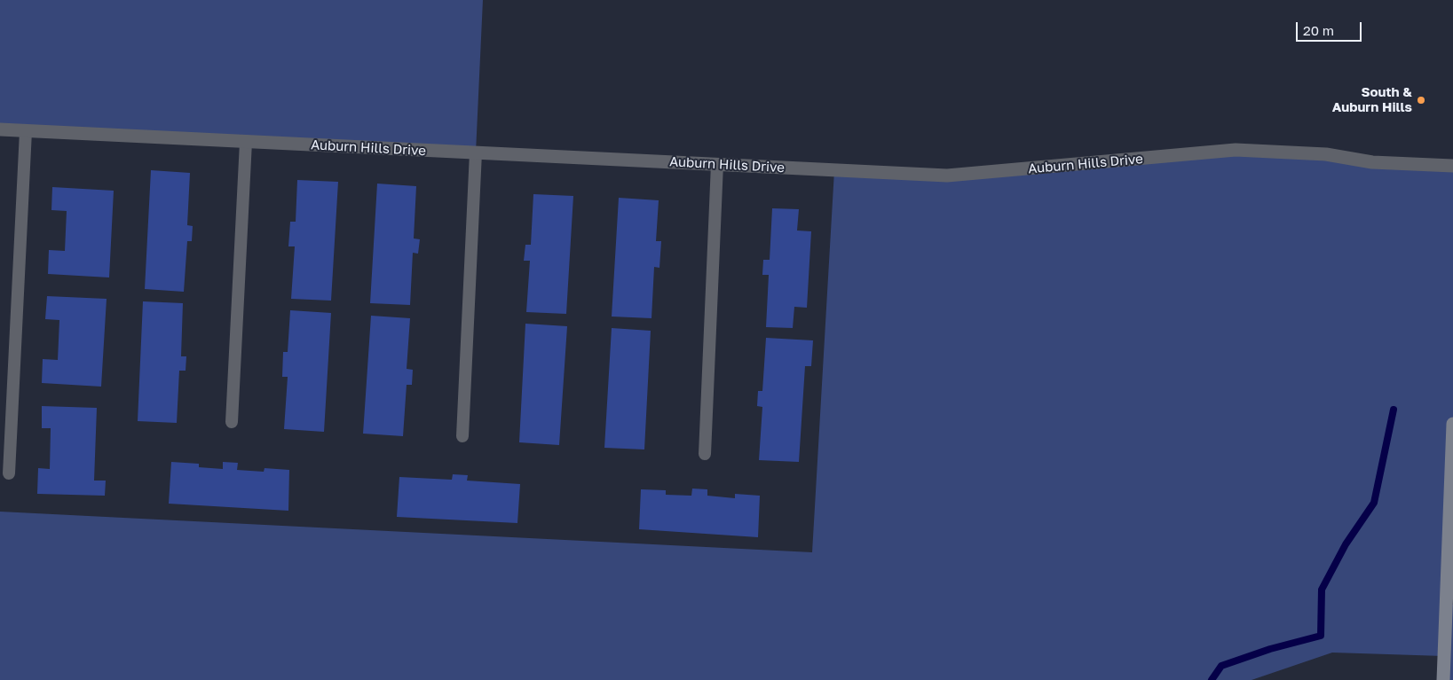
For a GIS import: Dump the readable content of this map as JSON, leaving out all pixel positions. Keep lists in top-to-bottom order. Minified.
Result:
{"streets":{"street":["Auburn Hills Drive"]},"places":["South & Auburn Hills"],"scale_bar":"20 m"}
